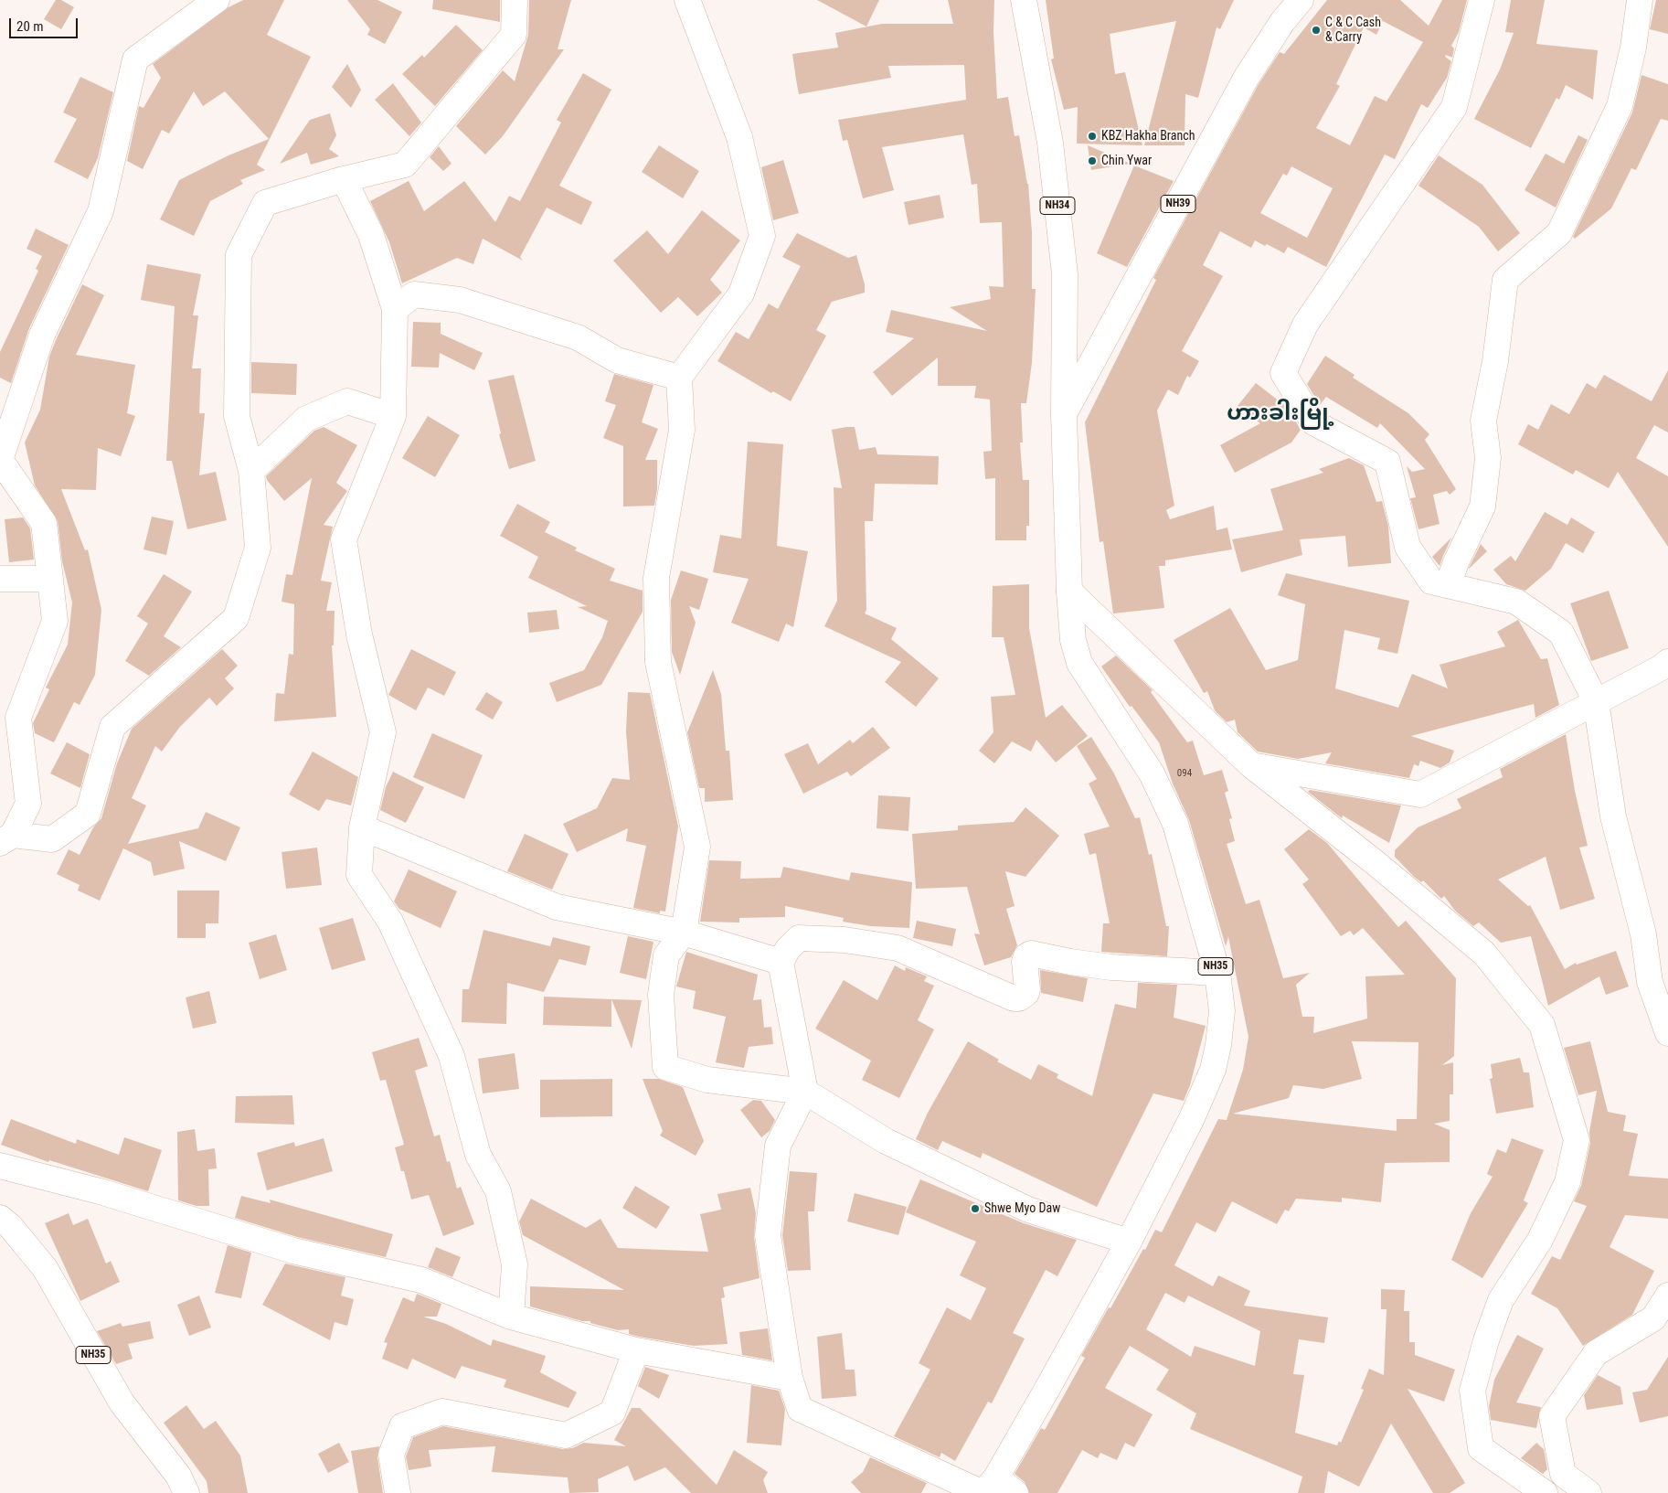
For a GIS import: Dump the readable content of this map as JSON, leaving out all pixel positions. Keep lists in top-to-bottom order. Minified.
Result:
{"streets":{"main road":["NH39","NH34","NH35"]},"crossings":[["NH39","NH34"],["NH39","NH35"],["NH34","NH35"]],"districts":["ဟားခါးမြို့"],"places":["C & C Cash & Carry","KBZ Hakha Branch","Chin Ywar","Shwe Myo Daw"],"house_numbers":["094"],"scale_bar":"20 m"}
